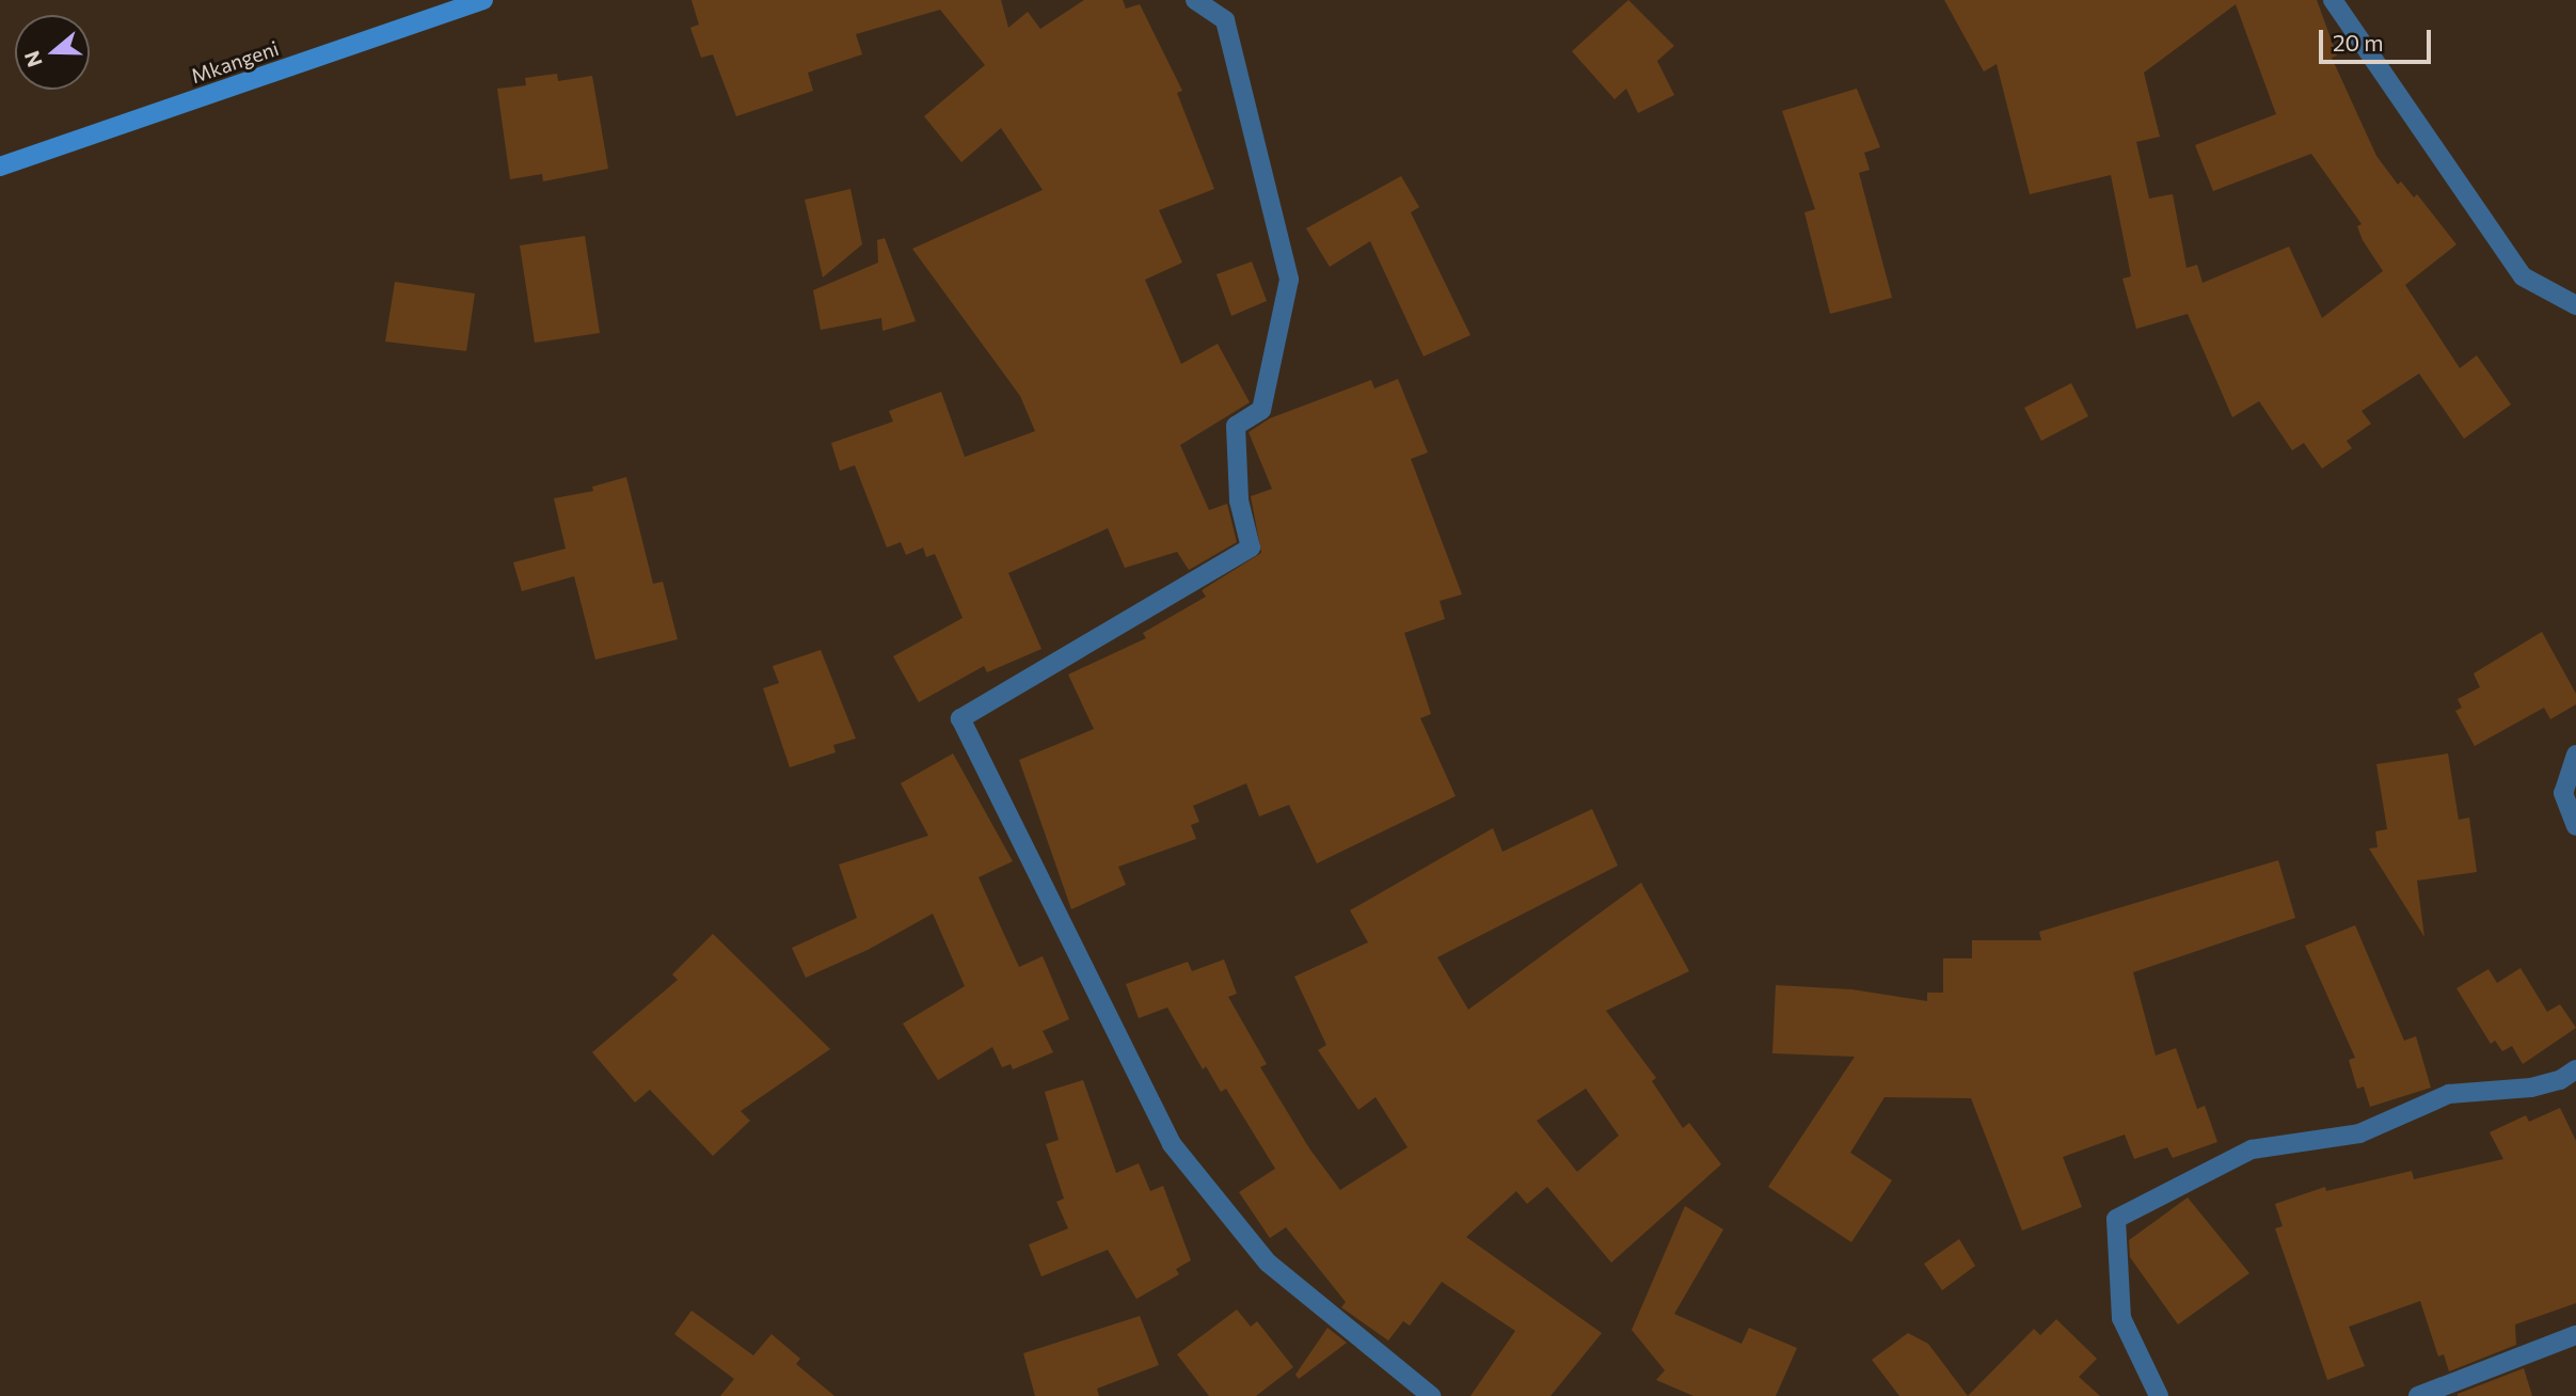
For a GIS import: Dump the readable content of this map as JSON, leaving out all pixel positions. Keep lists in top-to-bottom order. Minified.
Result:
{"streets":{"street":["Mkangeni"]},"scale_bar":"20 m","north":"left"}
